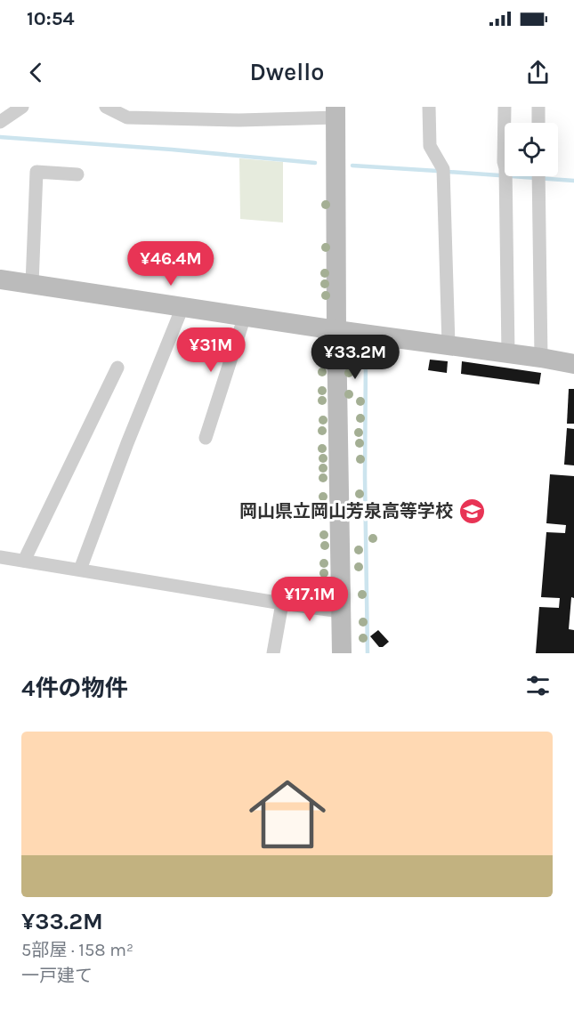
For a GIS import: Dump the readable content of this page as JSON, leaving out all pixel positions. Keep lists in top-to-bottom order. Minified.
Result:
{"places":{"school or university":["岡山県立岡山芳泉高等学校"]},"page":{"status":"10:54","header":"Dwello","price":["¥46.4M","¥31M","¥33.2M","¥17.1M"],"heading":"4件の物件","list":[{"name":"¥33.2M","note":"5部屋 · 158 m² · 一戸建て"}]}}
